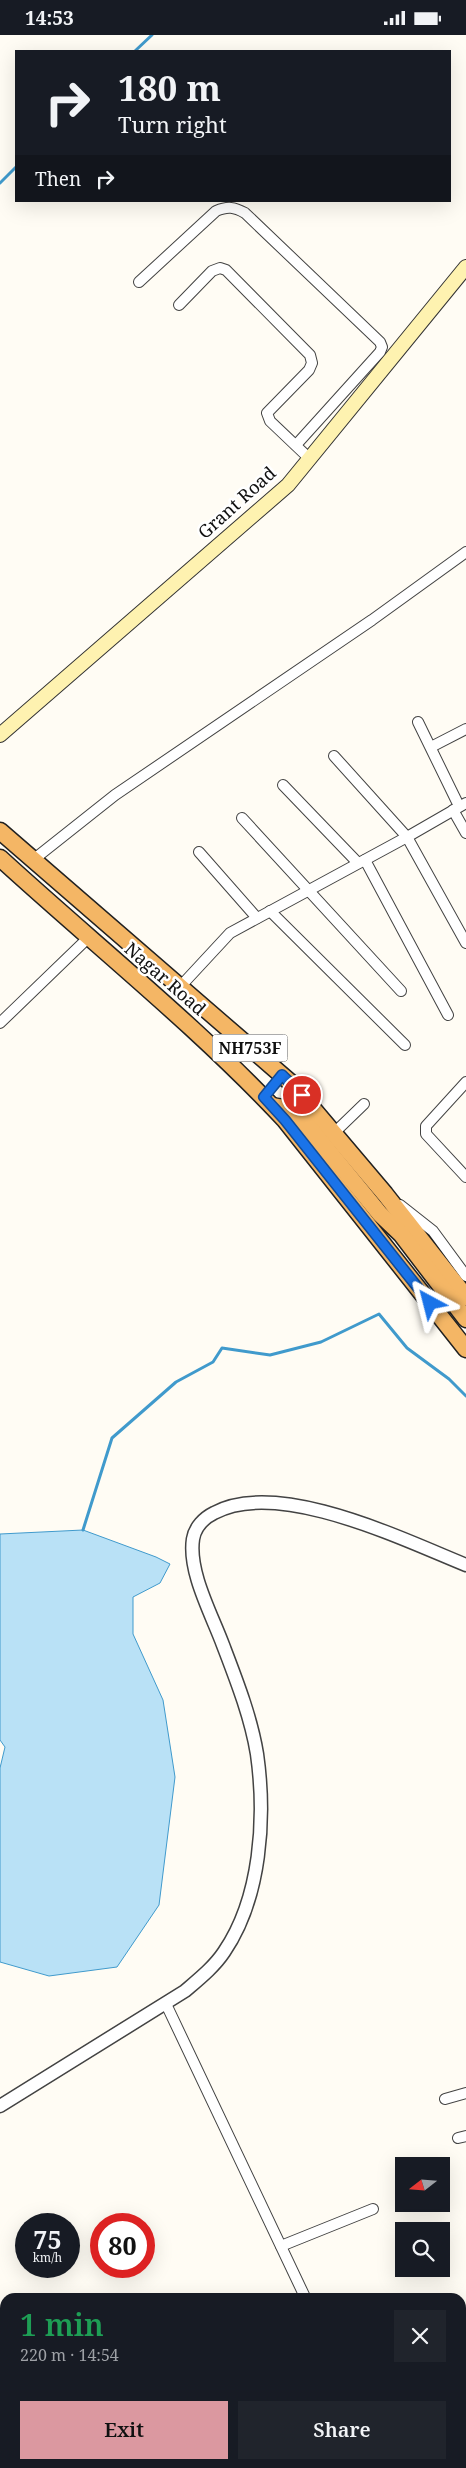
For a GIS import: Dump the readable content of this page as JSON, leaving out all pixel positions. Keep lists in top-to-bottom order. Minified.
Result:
{"streets":{"highway":["Nagar Road","NH753F"],"main road":["Grant Road"]},"north":"left","page":{"status":"14:53","turn":["180 m","Turn right"],"then":"Then","speed":"75 km/h","limit":"80","heading":["1 min","220 m · 14:54"],"buttons":["Exit","Share"]}}
